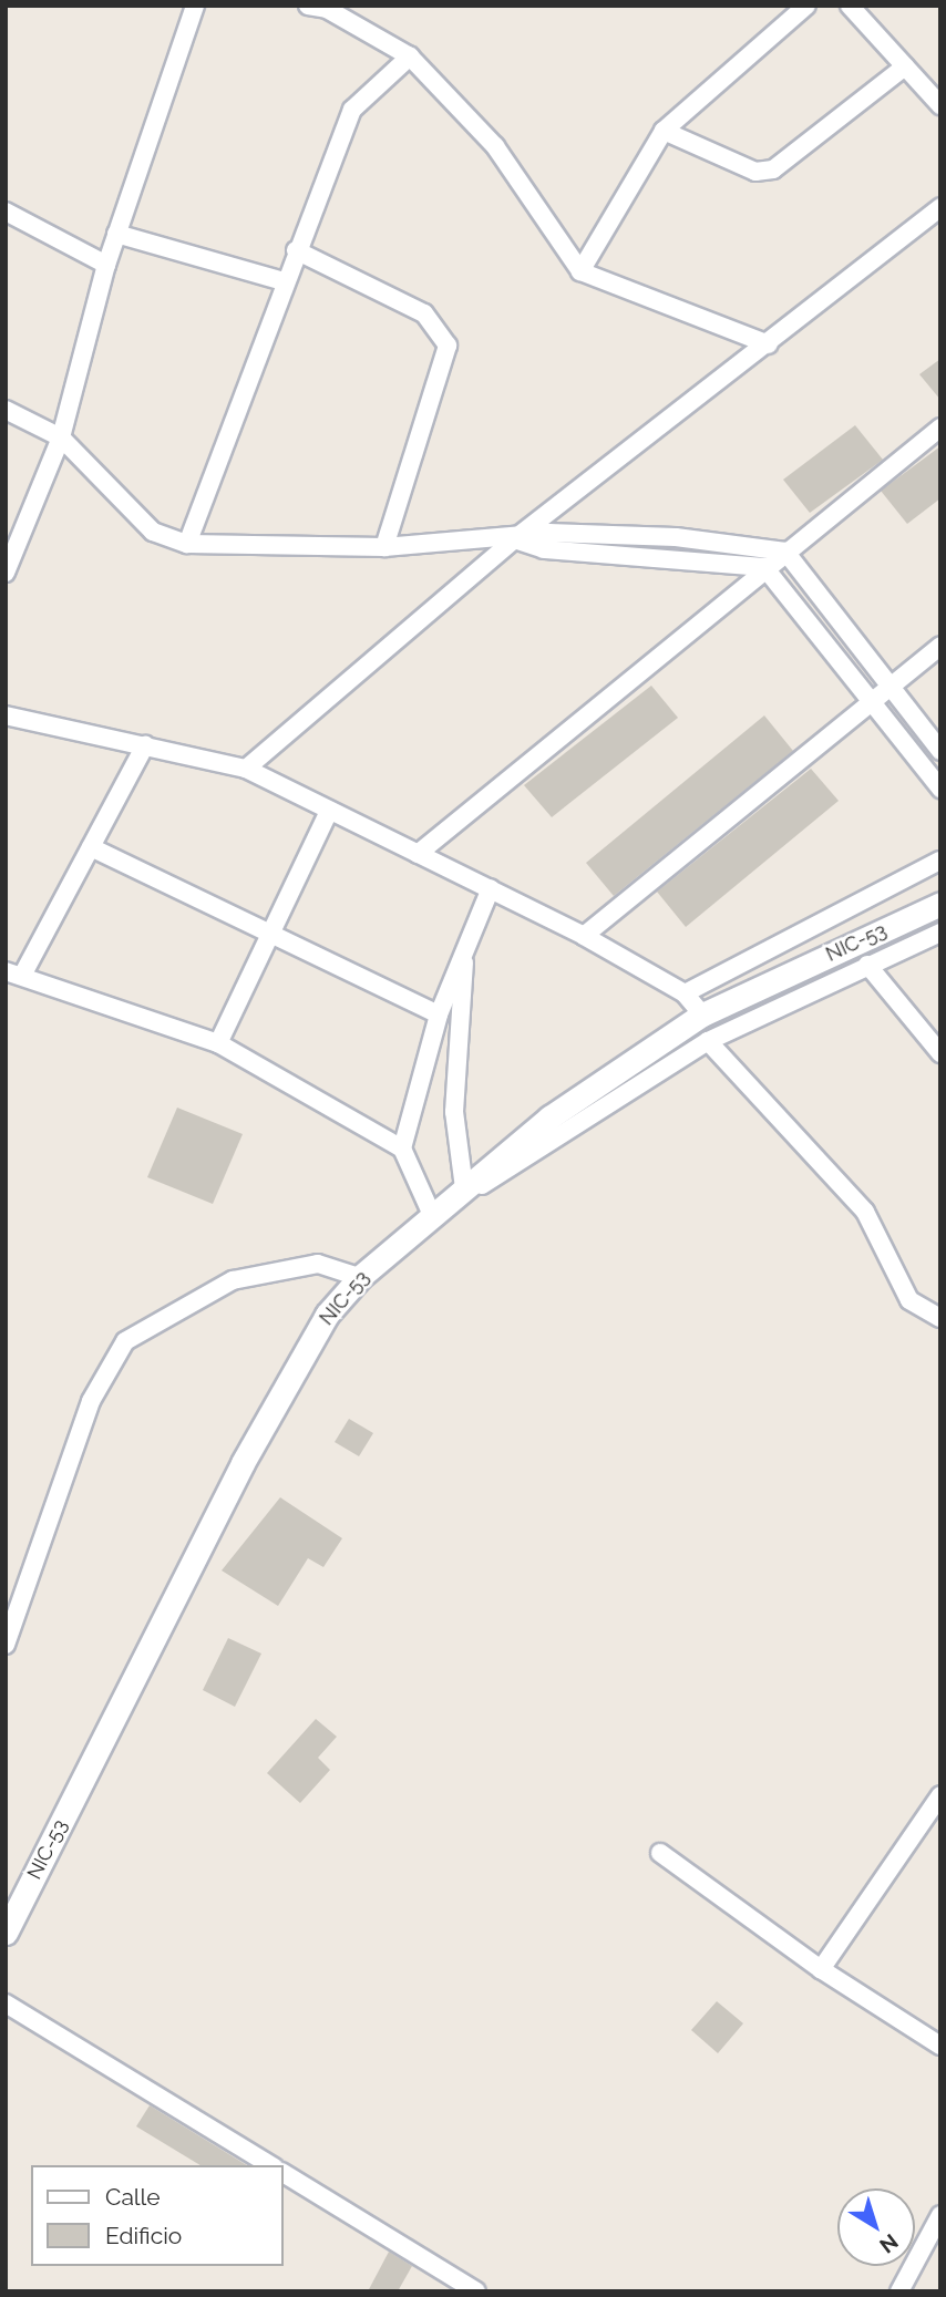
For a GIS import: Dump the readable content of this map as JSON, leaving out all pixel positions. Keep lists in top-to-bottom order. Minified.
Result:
{"streets":{"main road":["NIC-53"]},"legend":["Calle","Edificio"],"north":"bottom right"}
